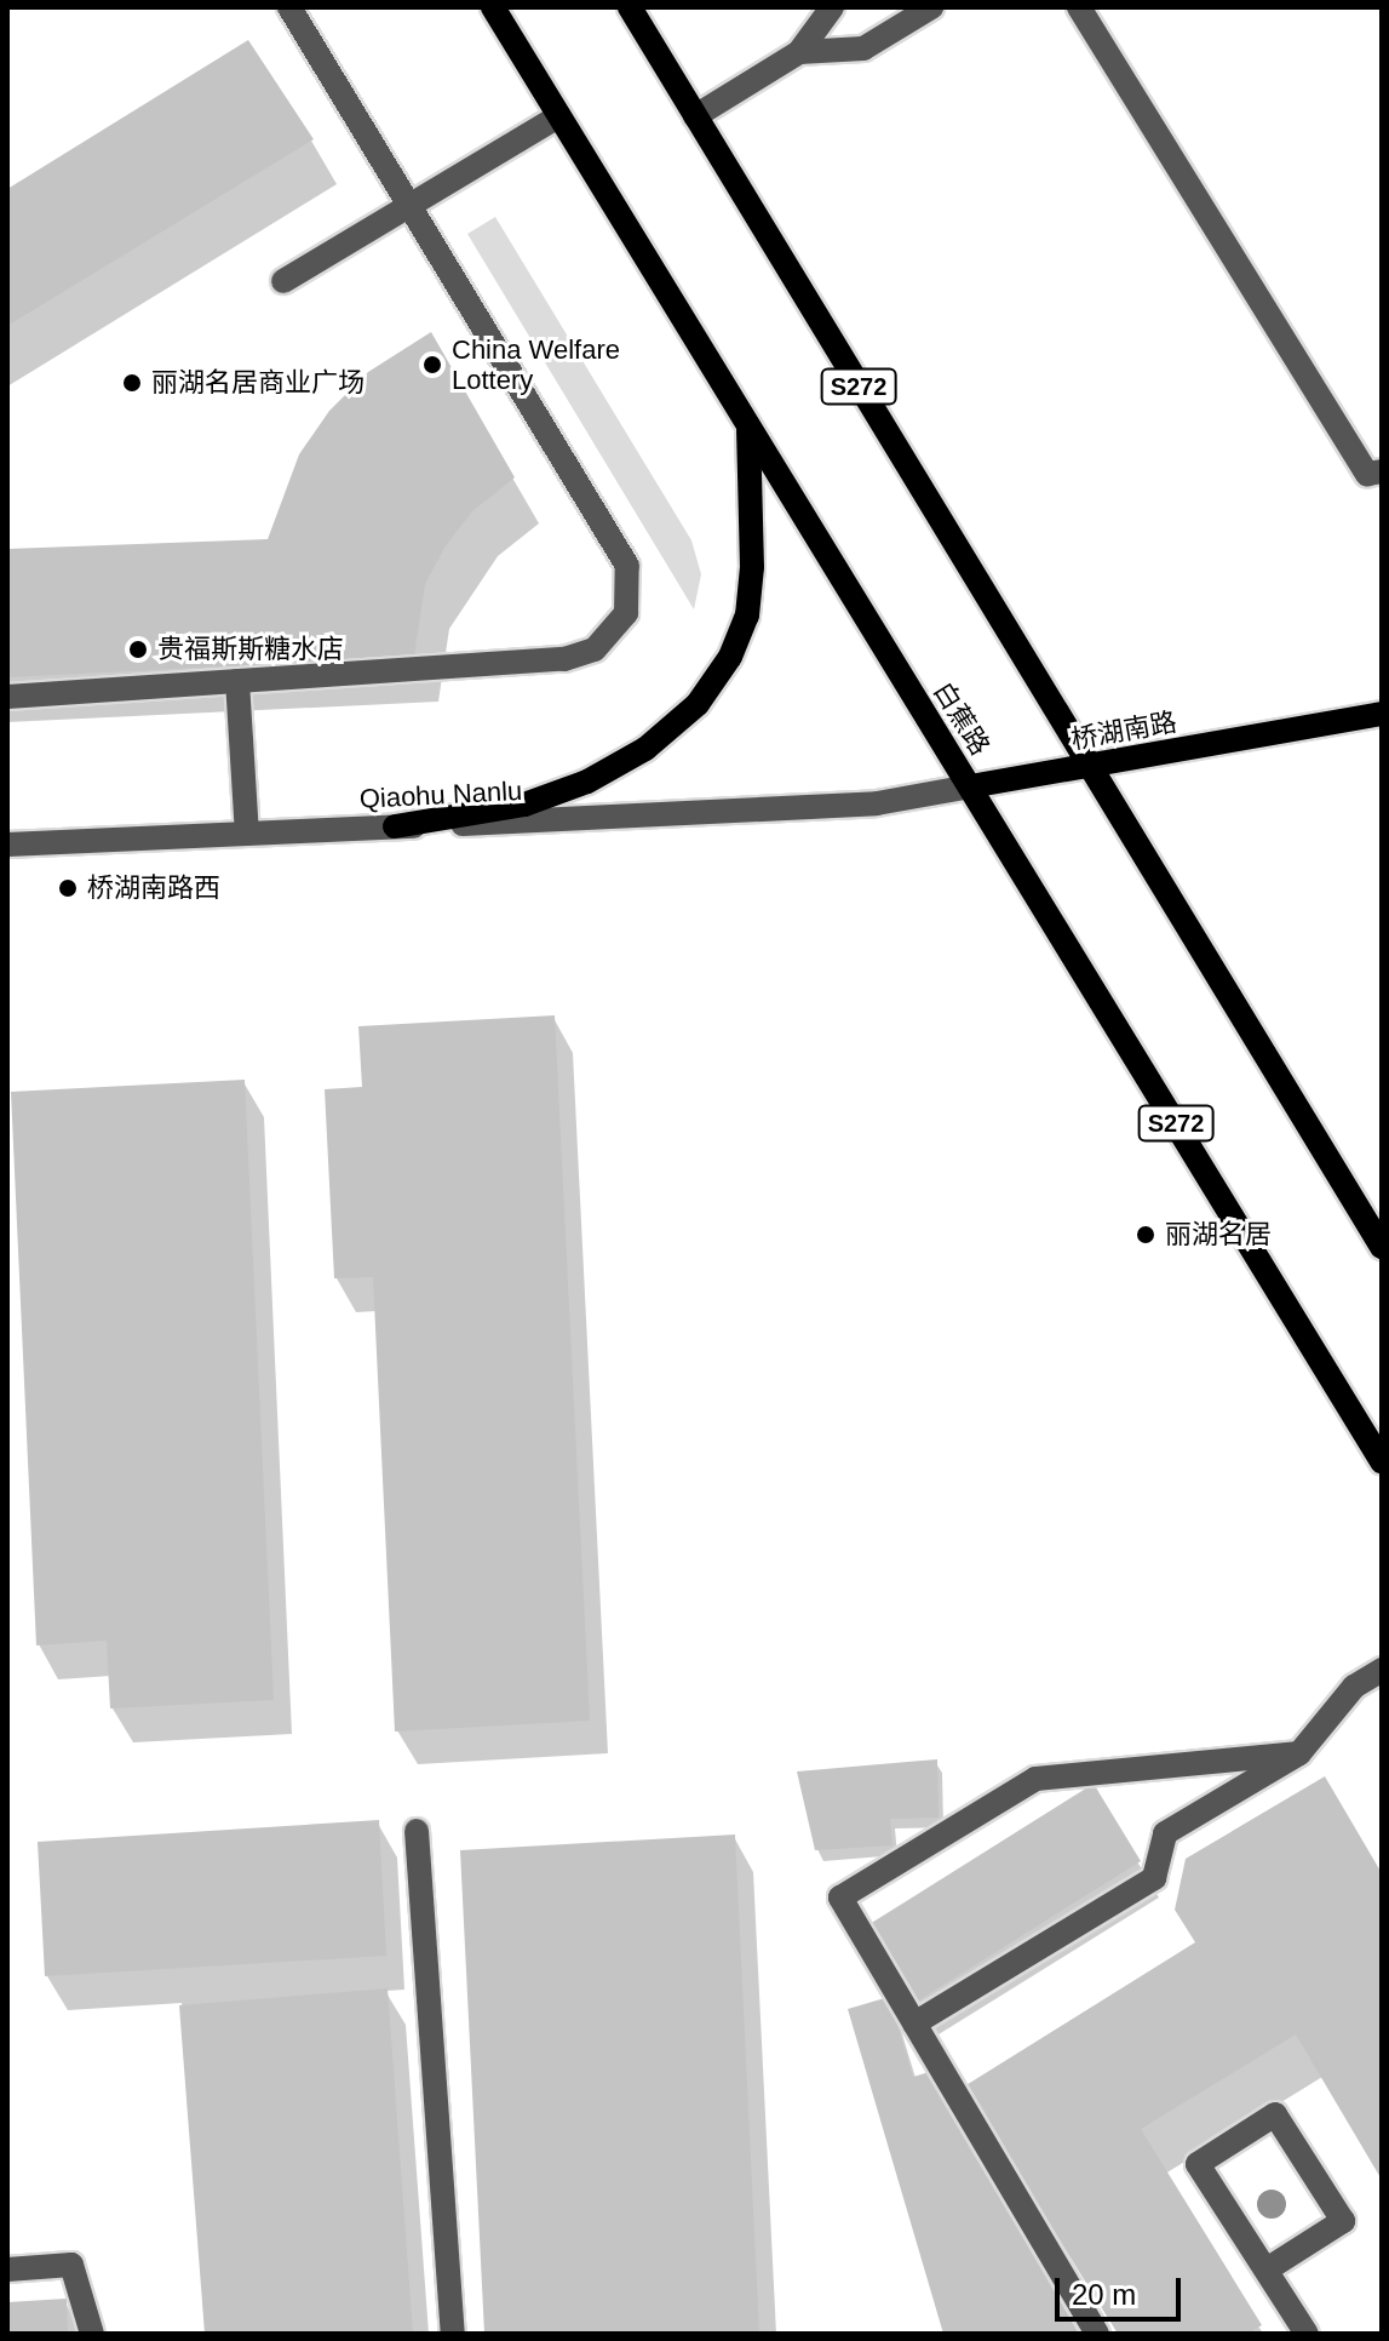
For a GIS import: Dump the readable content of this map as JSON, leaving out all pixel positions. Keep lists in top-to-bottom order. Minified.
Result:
{"streets":{"main road":["S272","白蕉路","桥湖南路"],"street":["Qiaohu Nanlu"]},"crossings":[["S272","桥湖南路"],["白蕉路","桥湖南路"],["桥湖南路","Qiaohu Nanlu"]],"places":["China Welfare Lottery","丽湖名居商业广场","贵福斯斯糖水店","桥湖南路西","丽湖名居"],"scale_bar":"20 m"}
